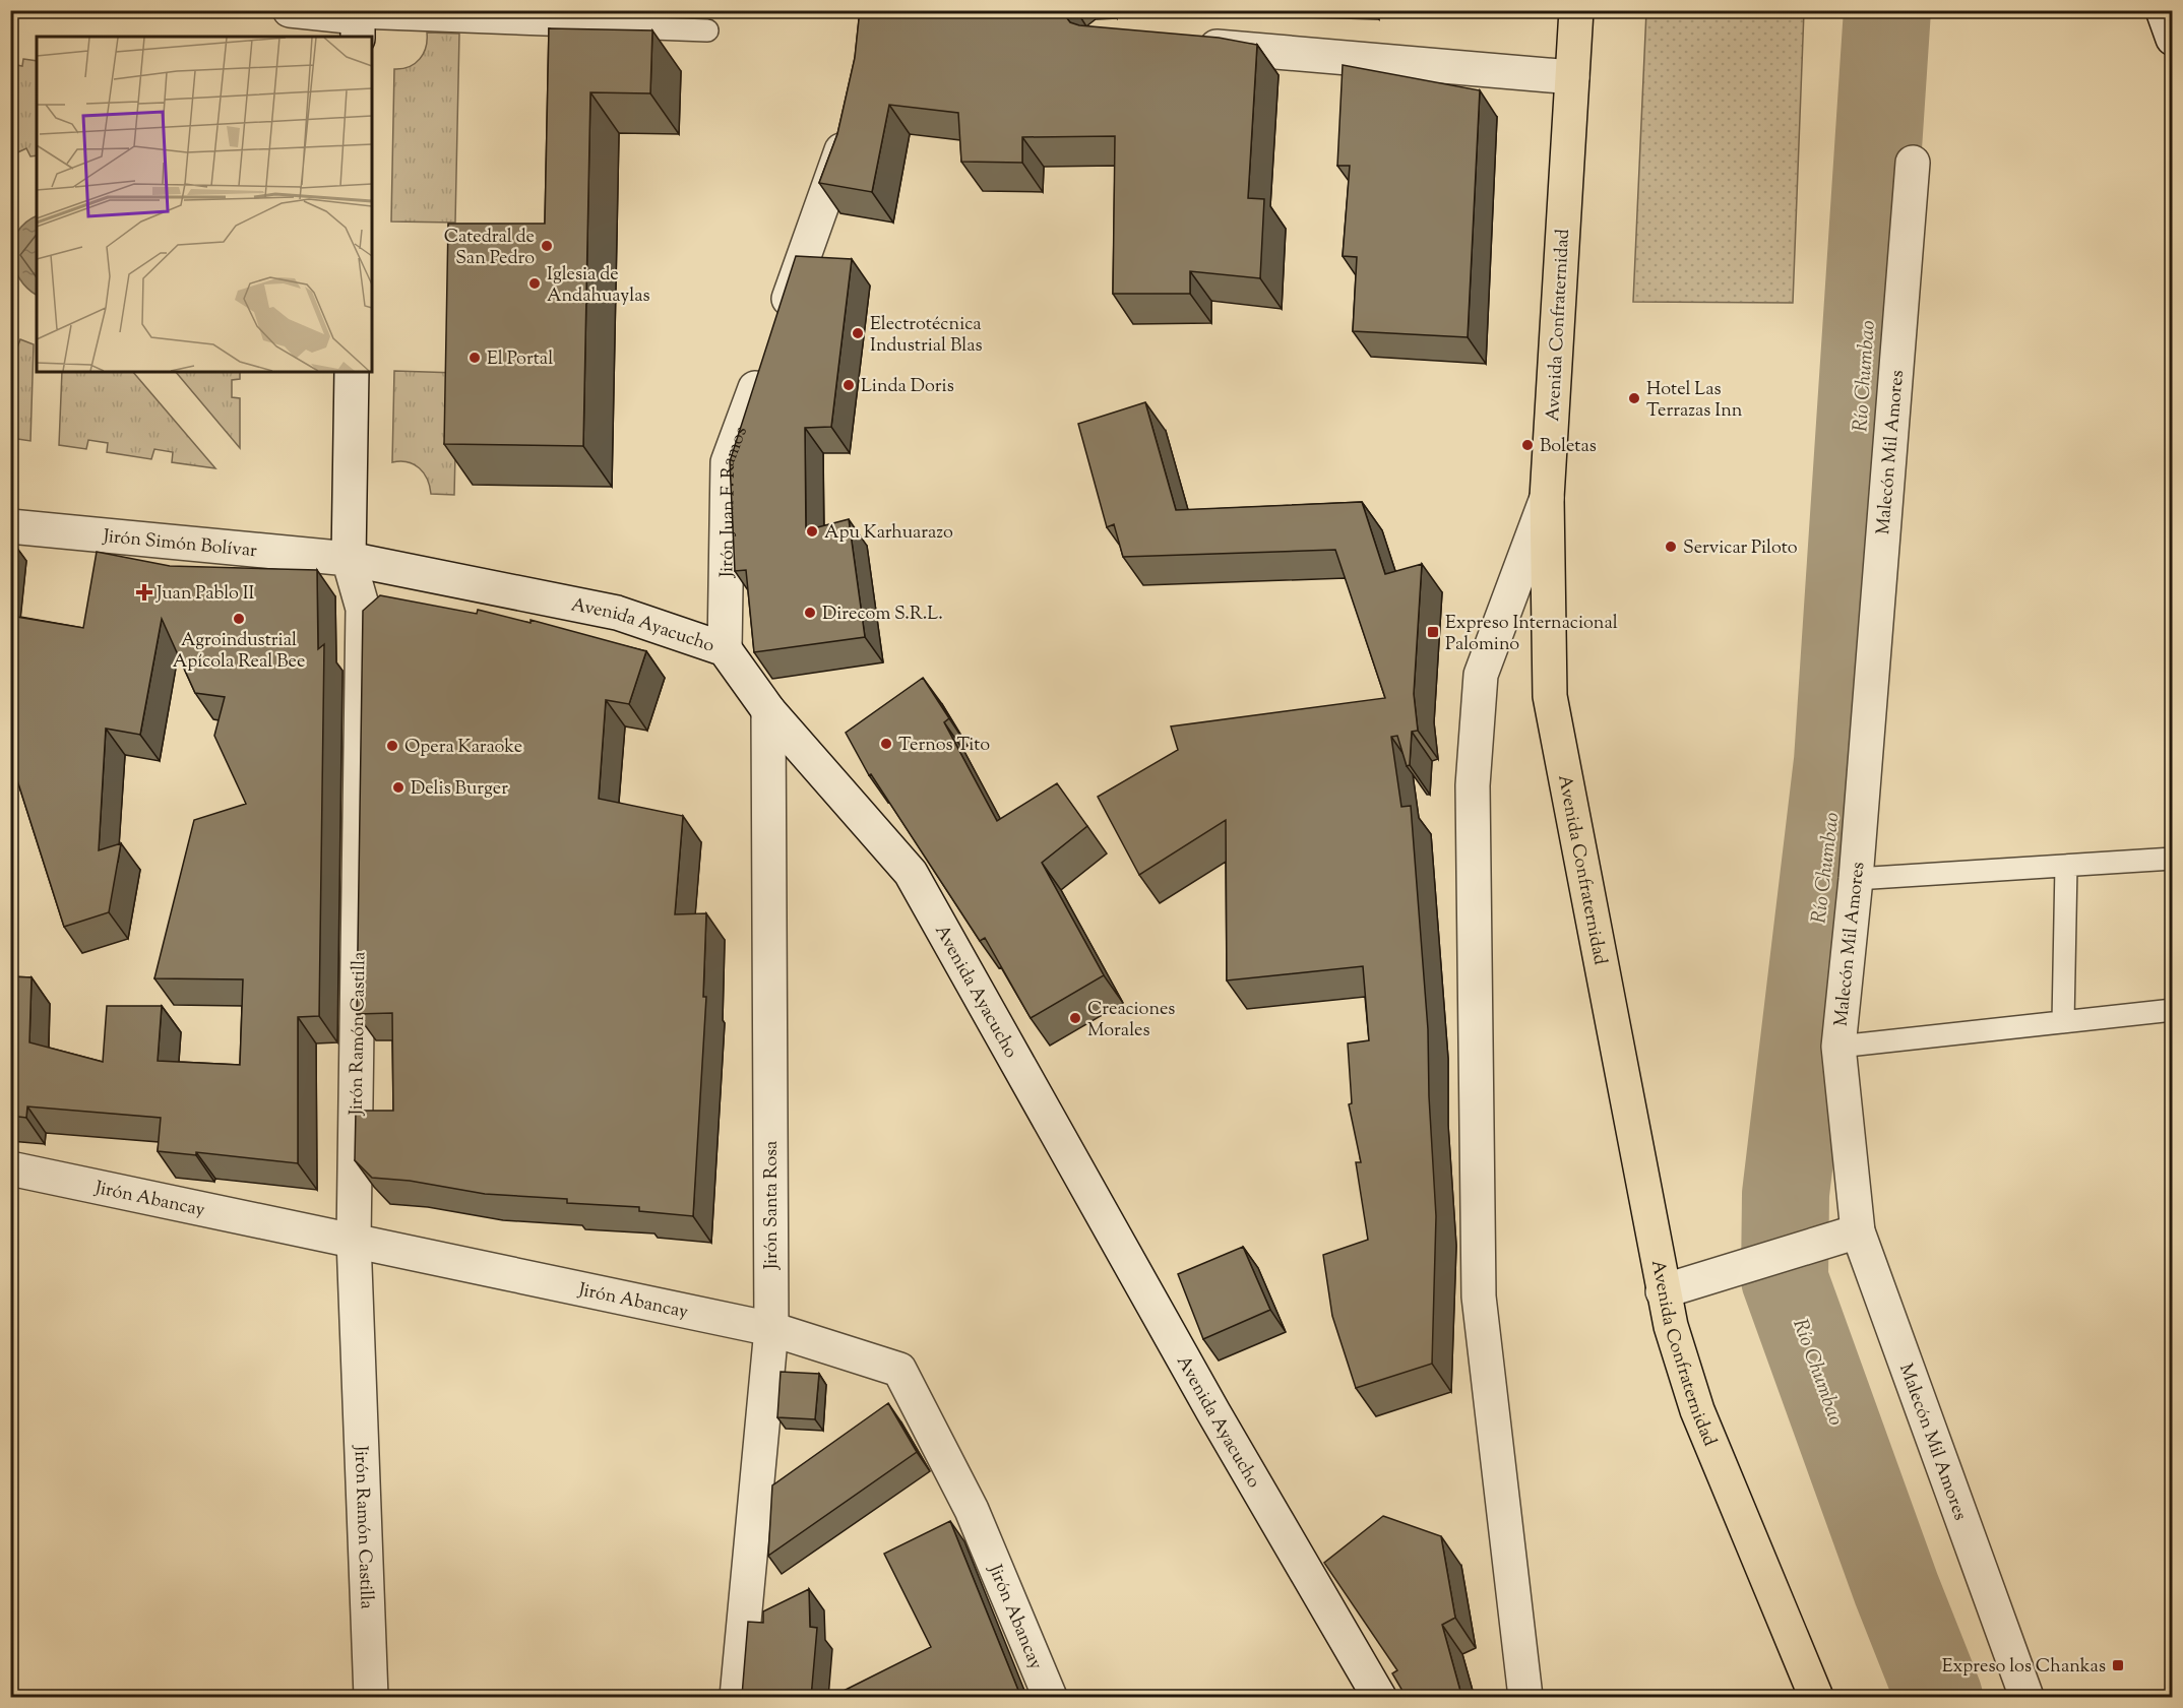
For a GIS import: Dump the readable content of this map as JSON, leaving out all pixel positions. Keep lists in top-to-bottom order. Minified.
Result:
{"streets":{"highway":["Avenida Confraternidad"],"street":["Malecón Mil Amores","Jirón Juan F. Ramos","Jirón Simón Bolívar","Avenida Ayacucho","Jirón Ramón Castilla","Jirón Abancay","Jirón Santa Rosa"]},"crossings":[["Jirón Juan F. Ramos","Avenida Ayacucho"],["Jirón Simón Bolívar","Avenida Ayacucho"],["Jirón Simón Bolívar","Jirón Ramón Castilla"],["Avenida Ayacucho","Jirón Ramón Castilla"],["Avenida Ayacucho","Jirón Santa Rosa"],["Jirón Ramón Castilla","Jirón Abancay"],["Jirón Abancay","Jirón Santa Rosa"]],"water":["Río Chumbao"],"places":{"other":["Catedral de San Pedro","Iglesia de Andahuaylas","Electrotécnica Industrial Blas","El Portal","Linda Doris","Hotel Las Terrazas Inn","Boletas","Apu Karhuarazo","Servicar Piloto","Direcom S.R.L.","Agroindustrial Apícola Real Bee","Ternos Tito","Opera Karaoke","Delis Burger","Creaciones Morales"],"health":["Juan Pablo II"],"transit":["Expreso Internacional Palomino","Expreso los Chankas"]}}
